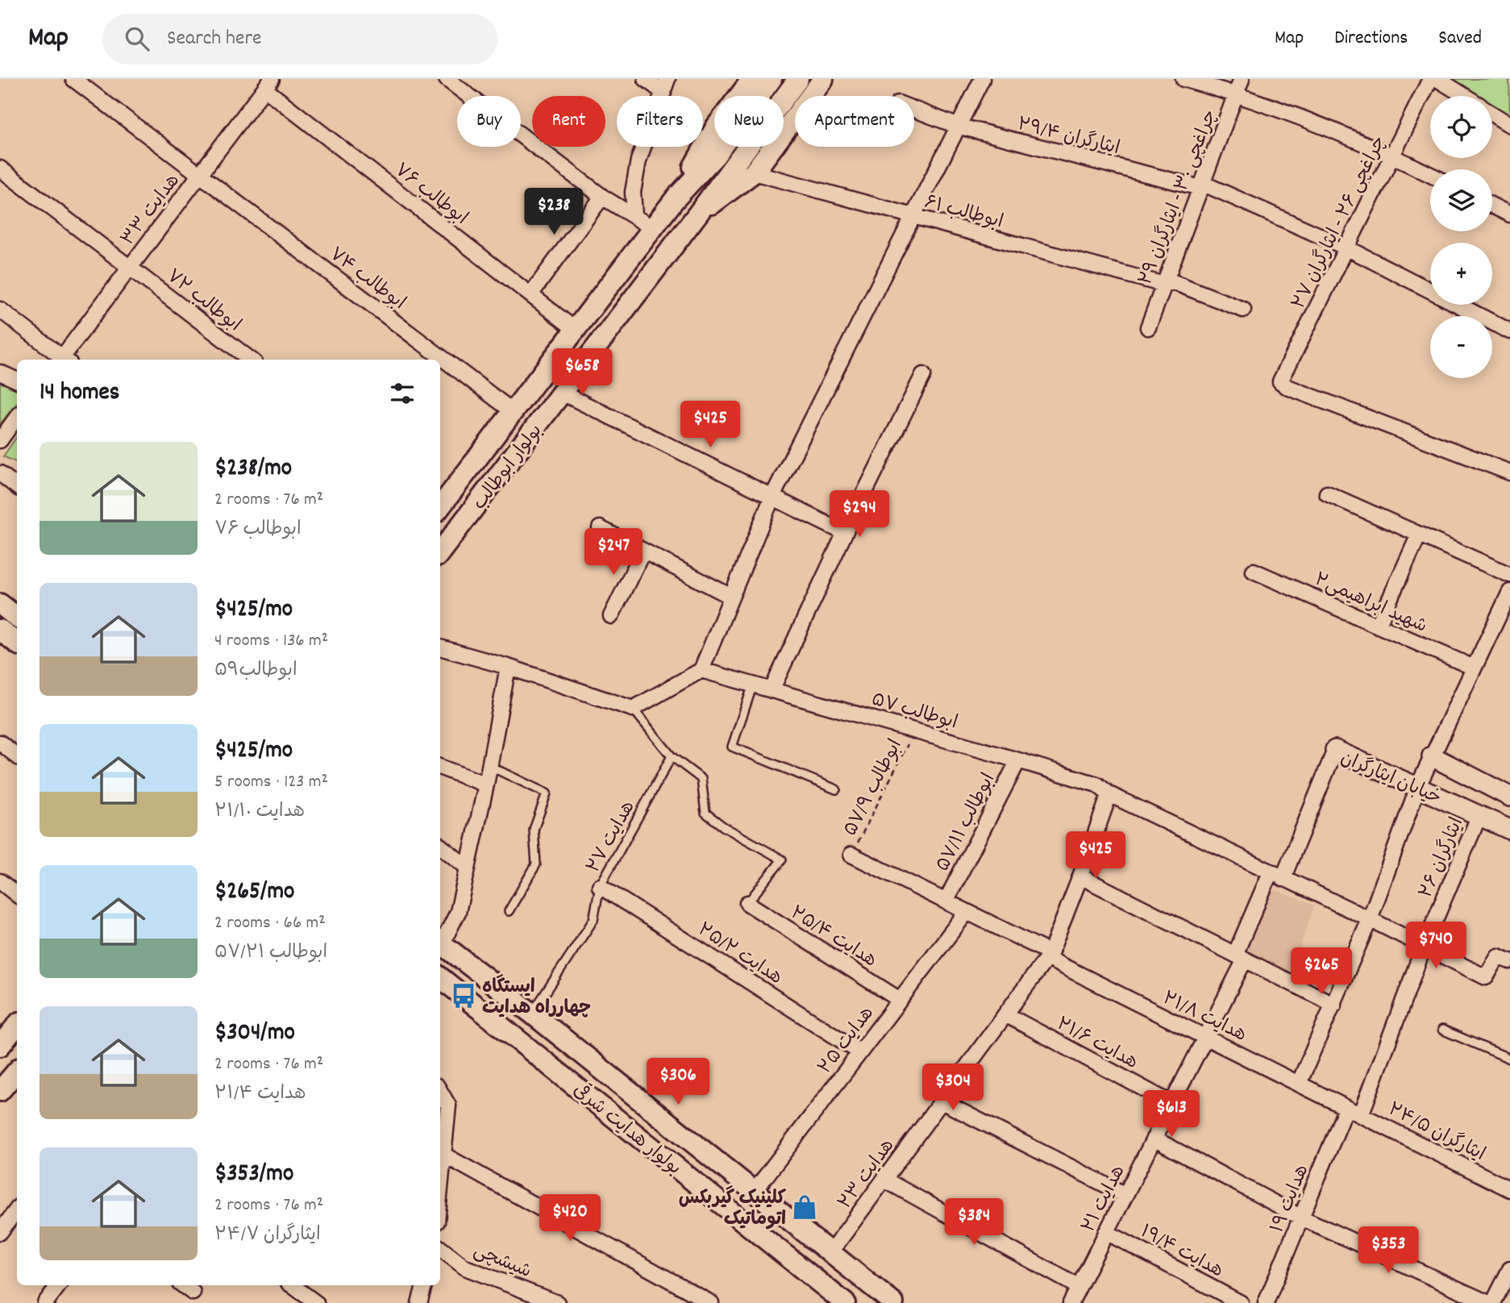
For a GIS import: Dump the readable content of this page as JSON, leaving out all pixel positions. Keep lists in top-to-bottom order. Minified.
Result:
{"streets":{"main road":["بولوار ابوطالب","بولوار هدایت شرقی"],"street":["ایثارگران ۲۹/۴","ابوطالب ۷۶","چراغچی ۳۰ - ایثارگران ۲۹","هدایت ۳۳","ابوطالب ۶۱","چراغچی ۲۶ - ایثارگران ۲۷","ابوطالب ۷۴","ابوطالب ۷۲","شهید ابراهیمی۲","ابوطالب ۵۷","خیابان ایثارگران","ابوطالب ۵۷/۱۱","ایثارگران ۲۶","هدایت ۲۵/۴","هدایت ۲۵/۲","هدایت ۲۱/۸","هدایت ۲۵","هدایت ۲۱/۶","ایثارگران ۲۴/۵","هدایت ۲۳","هدایت ۲۱","هدایت ۱۹","هدایت ۱۹/۴","شیشچی"],"lane":["هدایت ۲۷"],"path":["ابوطالب ۵۷/۹"]},"crossings":[["ایثارگران ۲۹/۴","چراغچی ۳۰ - ایثارگران ۲۹"],["ایثارگران ۲۹/۴","چراغچی ۲۶ - ایثارگران ۲۷"],["ابوطالب ۷۶","هدایت ۳۳"],["ابوطالب ۷۶","بولوار ابوطالب"],["چراغچی ۳۰ - ایثارگران ۲۹","ابوطالب ۶۱"],["هدایت ۳۳","ابوطالب ۷۴"],["هدایت ۳۳","ابوطالب ۷۲"],["ابوطالب ۷۴","بولوار ابوطالب"],["ابوطالب ۵۷","خیابان ایثارگران"],["ابوطالب ۵۷","ابوطالب ۵۷/۹"],["ابوطالب ۵۷","ابوطالب ۵۷/۱۱"],["ابوطالب ۵۷","ایثارگران ۲۶"],["ابوطالب ۵۷","هدایت ۲۳"],["خیابان ایثارگران","ایثارگران ۲۶"],["خیابان ایثارگران","هدایت ۲۱"],["ابوطالب ۵۷/۹","هدایت ۲۱/۸"],["ابوطالب ۵۷/۱۱","هدایت ۲۱/۸"],["هدایت ۲۷","هدایت ۲۵/۲"],["هدایت ۲۷","بولوار هدایت شرقی"],["ایثارگران ۲۶","ایثارگران ۲۴/۵"],["هدایت ۲۵/۴","هدایت ۲۵"],["هدایت ۲۵/۲","هدایت ۲۵"],["هدایت ۲۱/۸","هدایت ۲۵"],["هدایت ۲۱/۸","ایثارگران ۲۴/۵"],["هدایت ۲۱/۸","هدایت ۲۳"],["هدایت ۲۱/۸","هدایت ۲۱"],["هدایت ۲۱/۸","هدایت ۱۹"],["هدایت ۲۵","بولوار هدایت شرقی"],["هدایت ۲۱/۶","هدایت ۲۳"],["هدایت ۲۱/۶","هدایت ۲۱"],["بولوار هدایت شرقی","هدایت ۲۳"],["ایثارگران ۲۴/۵","هدایت ۱۹"],["هدایت ۲۱","هدایت ۱۹/۴"]],"places":{"bus stop":["ایستگاه چهارراه هدایت"],"shop":["کلینیک گیربکس اتوماتیک"]},"page":{"header":"Map","search":"Search here","nav":["Map","Directions","Saved"],"map_buttons":["+","−"],"chip":["Buy","Rent","Filters","New","Apartment"],"price":["$238","$658","$425","$294","$247","$425","$740","$265","$306","$304","$613","$420","$384","$353"],"heading":"14 homes","list":[{"name":"$238/mo","note":"2 rooms · 76 m² · ابوطالب ۷۶"},{"name":"$425/mo","note":"4 rooms · 136 m² · ابوطالب۵۹"},{"name":"$425/mo","note":"5 rooms · 123 m² · هدایت ۲۱/۱۰"},{"name":"$265/mo","note":"2 rooms · 66 m² · ابوطالب ۵۷/۲۱"},{"name":"$304/mo","note":"2 rooms · 76 m² · هدایت ۲۱/۴"},{"name":"$353/mo","note":"2 rooms · 76 m² · ایثارگران ۲۴/۷"}]}}
